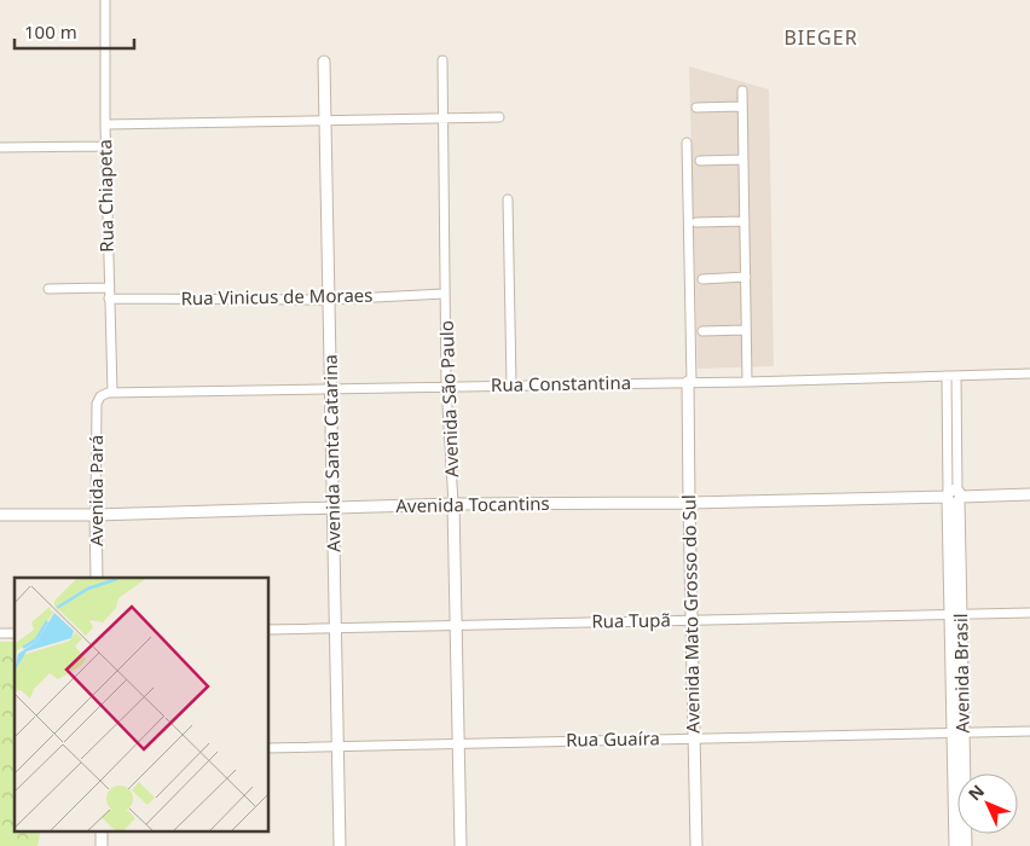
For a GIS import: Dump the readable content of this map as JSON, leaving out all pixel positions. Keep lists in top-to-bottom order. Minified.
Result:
{"streets":{"street":["Rua Chiapeta","Rua Vinicus de Moraes","Rua Constantina","Avenida São Paulo","Avenida Santa Catarina","Avenida Pará","Avenida Tocantins","Avenida Mato Grosso do Sul","Rua Tupã","Avenida Brasil","Rua Guaíra"]},"crossings":[["Rua Chiapeta","Rua Vinicus de Moraes"],["Rua Chiapeta","Rua Constantina"],["Rua Chiapeta","Avenida Pará"],["Rua Vinicus de Moraes","Avenida São Paulo"],["Rua Vinicus de Moraes","Avenida Santa Catarina"],["Rua Constantina","Avenida São Paulo"],["Rua Constantina","Avenida Santa Catarina"],["Rua Constantina","Avenida Pará"],["Rua Constantina","Avenida Mato Grosso do Sul"],["Rua Constantina","Avenida Brasil"],["Avenida São Paulo","Avenida Tocantins"],["Avenida São Paulo","Rua Tupã"],["Avenida São Paulo","Rua Guaíra"],["Avenida Santa Catarina","Avenida Tocantins"],["Avenida Santa Catarina","Rua Tupã"],["Avenida Santa Catarina","Rua Guaíra"],["Avenida Pará","Avenida Tocantins"],["Avenida Tocantins","Avenida Mato Grosso do Sul"],["Avenida Tocantins","Avenida Brasil"],["Avenida Mato Grosso do Sul","Rua Tupã"],["Avenida Mato Grosso do Sul","Rua Guaíra"],["Rua Tupã","Avenida Brasil"],["Avenida Brasil","Rua Guaíra"]],"districts":["BIEGER"],"scale_bar":"100 m","north":"top left"}
